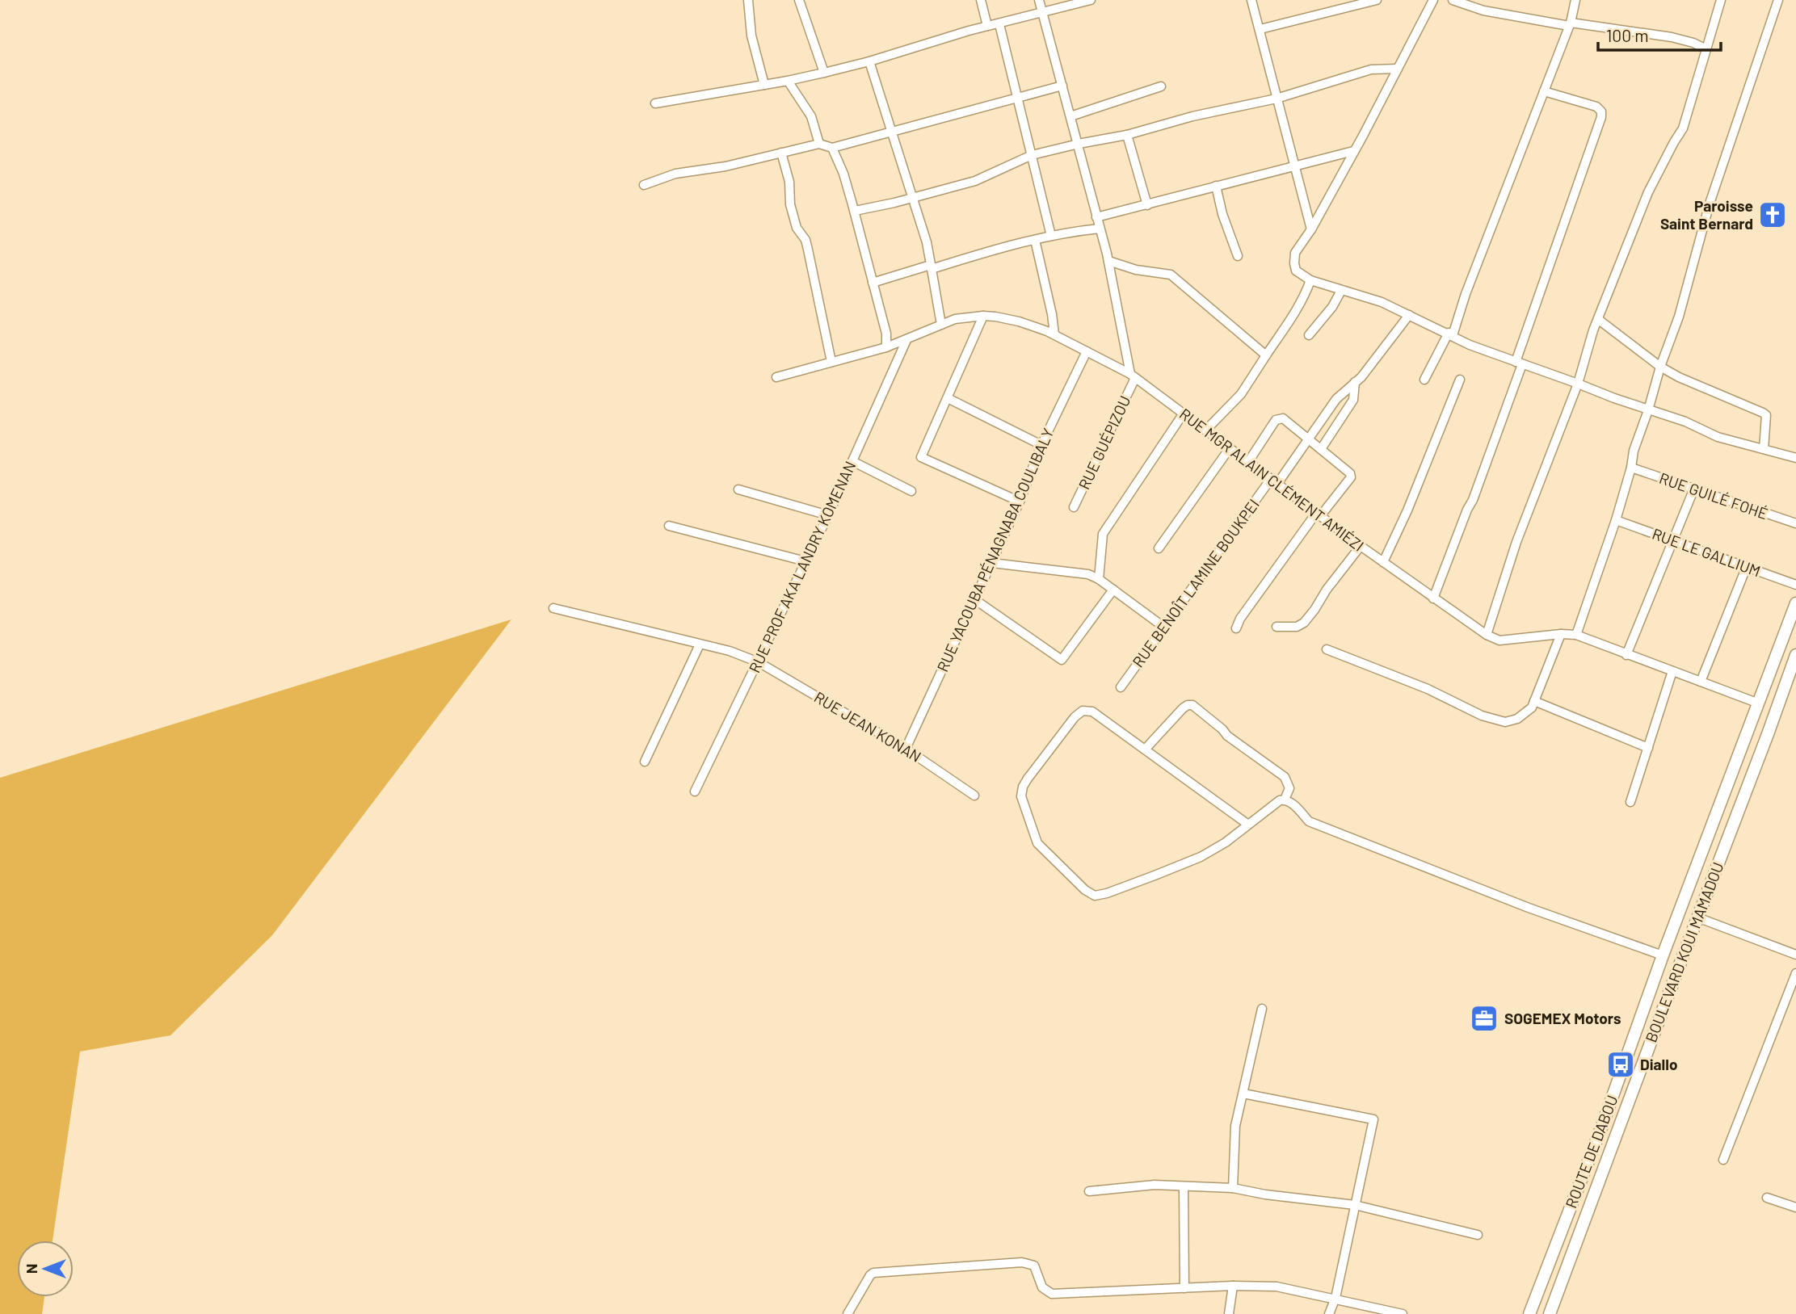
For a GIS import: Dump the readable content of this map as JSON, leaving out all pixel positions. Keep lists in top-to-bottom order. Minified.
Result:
{"streets":{"main road":["BOULEVARD KOUI MAMADOU","ROUTE DE DABOU"],"street":["RUE GUÉPIZOU","RUE MGR ALAIN CLÉMENT AMIÉZI","RUE GUILÉ FOHÉ","RUE YACOUBA PÉNAGNABA COULIBALY","RUE LE GALLIUM","RUE PROF AKA LANDRY KOMENAN","RUE BENOÎT LAMINE BOUKPEI","RUE JEAN KONAN"]},"crossings":[["RUE GUÉPIZOU","RUE MGR ALAIN CLÉMENT AMIÉZI"],["RUE MGR ALAIN CLÉMENT AMIÉZI","RUE YACOUBA PÉNAGNABA COULIBALY"],["RUE MGR ALAIN CLÉMENT AMIÉZI","RUE PROF AKA LANDRY KOMENAN"],["RUE MGR ALAIN CLÉMENT AMIÉZI","RUE BENOÎT LAMINE BOUKPEI"],["RUE MGR ALAIN CLÉMENT AMIÉZI","BOULEVARD KOUI MAMADOU"],["RUE YACOUBA PÉNAGNABA COULIBALY","RUE JEAN KONAN"],["RUE PROF AKA LANDRY KOMENAN","RUE JEAN KONAN"],["BOULEVARD KOUI MAMADOU","ROUTE DE DABOU"]],"places":{"church":["Paroisse Saint Bernard"],"office":["SOGEMEX Motors"],"bus stop":["Diallo"]},"scale_bar":"100 m","north":"left"}
